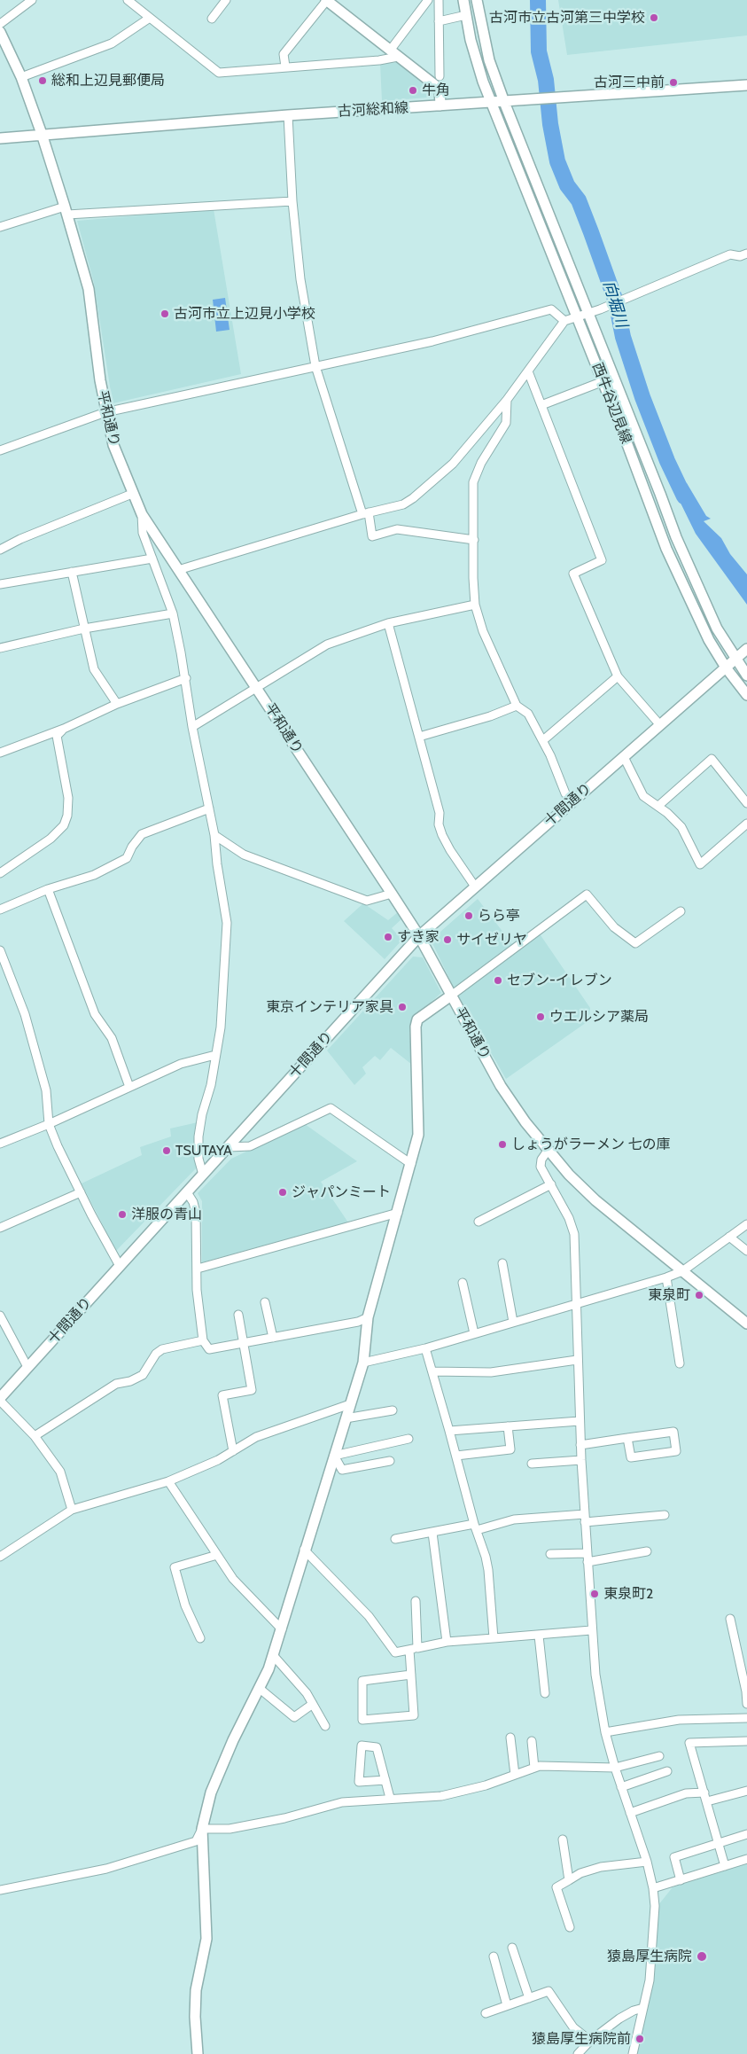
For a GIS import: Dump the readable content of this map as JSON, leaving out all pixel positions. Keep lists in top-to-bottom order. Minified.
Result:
{"streets":{"street":["古河総和線","西牛谷辺見線","平和通り","十間通り"]},"crossings":[["古河総和線","西牛谷辺見線"],["古河総和線","平和通り"],["西牛谷辺見線","十間通り"],["平和通り","十間通り"]],"water":["向堀川"],"places":["古河市立古河第三中学校","総和上辺見郵便局","古河三中前","牛角","古河市立上辺見小学校","らら亭","すき家","サイゼリヤ","セブン-イレブン","東京インテリア家具","ウエルシア薬局","しょうがラーメン 七の庫","TSUTAYA","ジャパンミート","洋服の青山","東泉町","東泉町2","猿島厚生病院","猿島厚生病院前"]}
